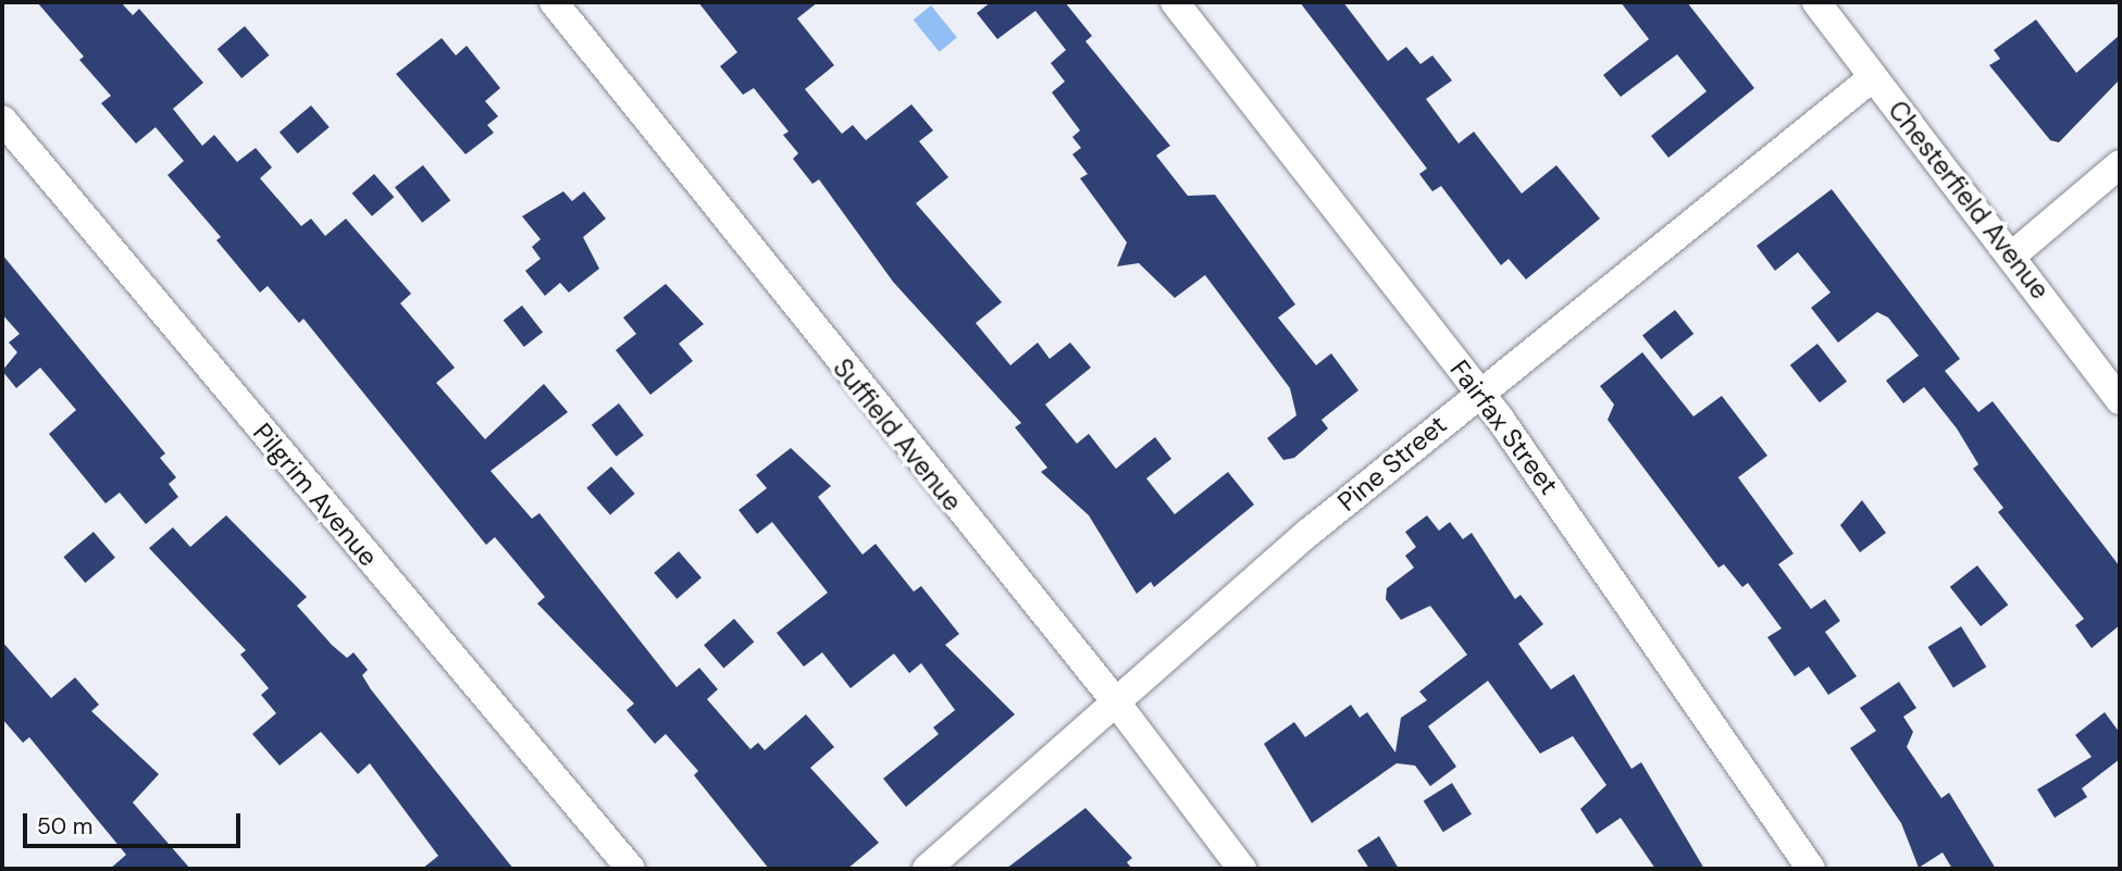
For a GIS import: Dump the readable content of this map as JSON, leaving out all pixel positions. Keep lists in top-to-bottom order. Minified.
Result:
{"streets":{"street":["Chesterfield Avenue","Fairfax Street","Suffield Avenue","Pine Street","Pilgrim Avenue"]},"crossings":[["Chesterfield Avenue","Pine Street"],["Fairfax Street","Pine Street"],["Suffield Avenue","Pine Street"]],"scale_bar":"50 m"}
